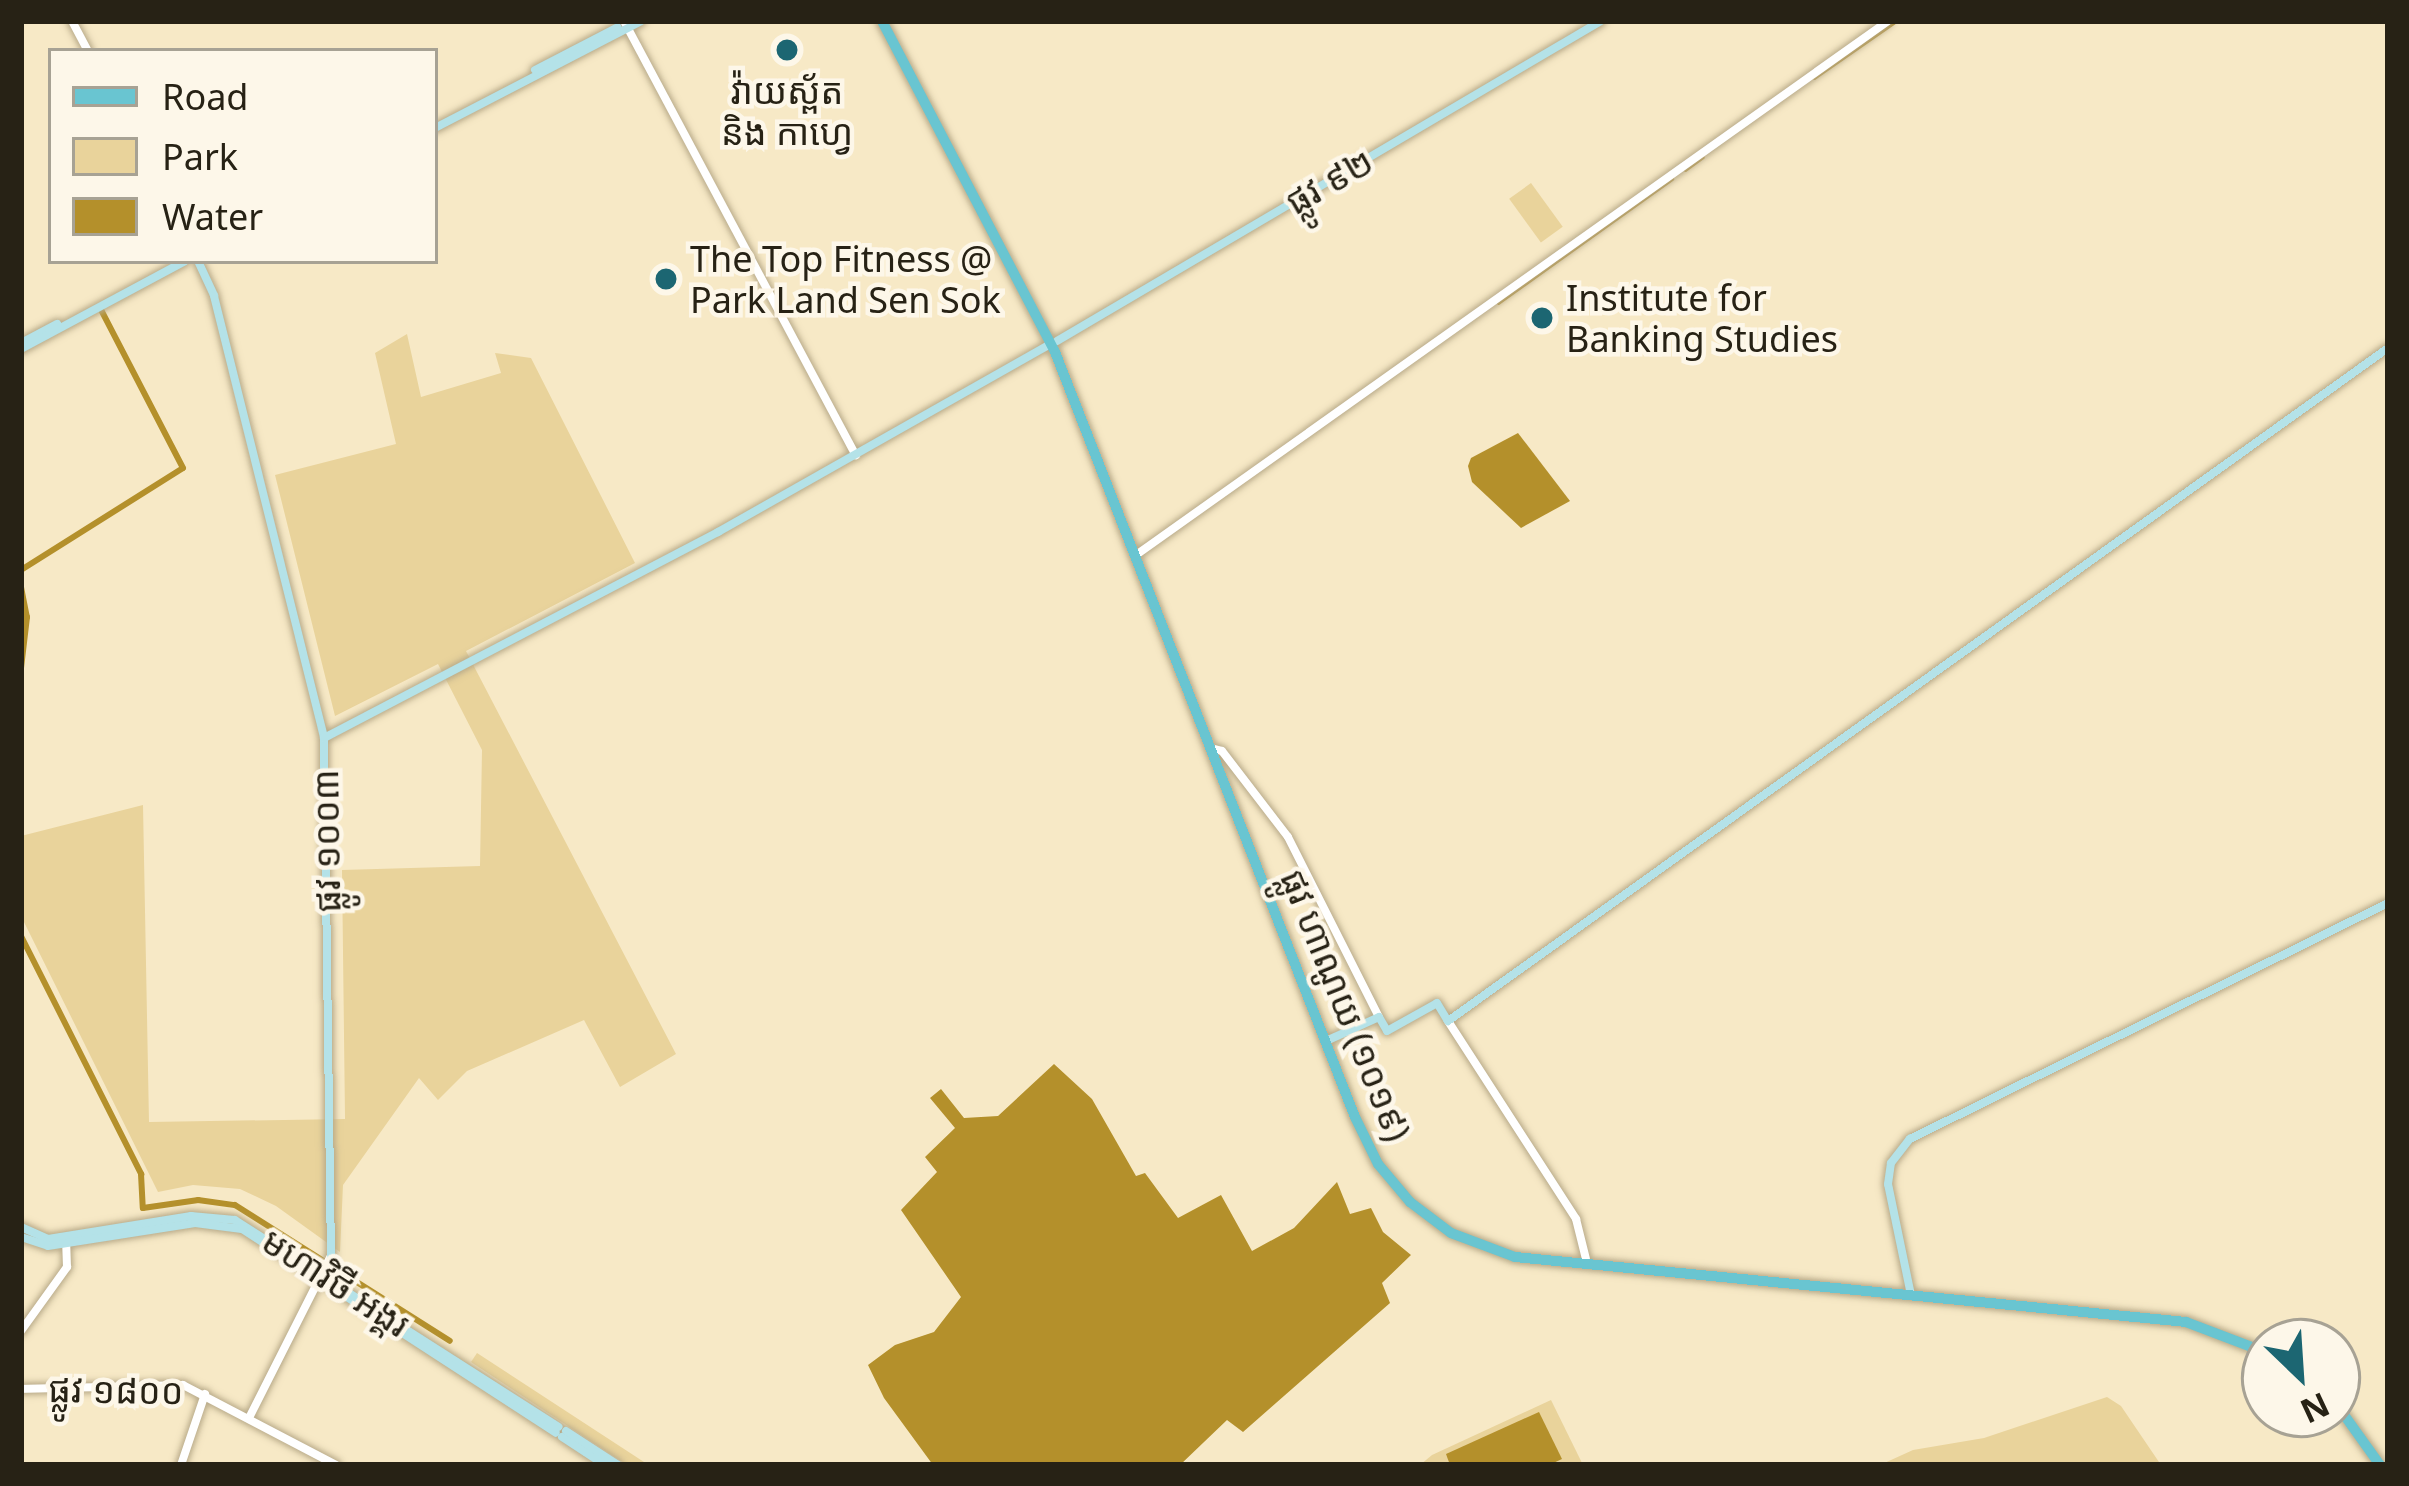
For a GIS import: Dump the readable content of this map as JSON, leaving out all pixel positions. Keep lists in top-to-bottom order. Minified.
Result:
{"streets":{"main road":["ផ្លូវ ៩២","ផ្លូវ ១០០៣","ផ្លូវ ហាណូយ (១០១៩)","មហាវិថី អង្គរ"],"street":["ផ្លូវ ១៨០០"]},"crossings":[["ផ្លូវ ៩២","ផ្លូវ ១០០៣"],["ផ្លូវ ៩២","ផ្លូវ ហាណូយ (១០១៩)"],["ផ្លូវ ១០០៣","មហាវិថី អង្គរ"],["ផ្លូវ ១០០៣","ផ្លូវ ១៨០០"]],"places":["វ៉ាយស្ព័ត និង កាហ្វេ","The Top Fitness @ Park Land Sen Sok","Institute for Banking Studies"],"legend":["Road","Park","Water"],"north":"bottom right"}
